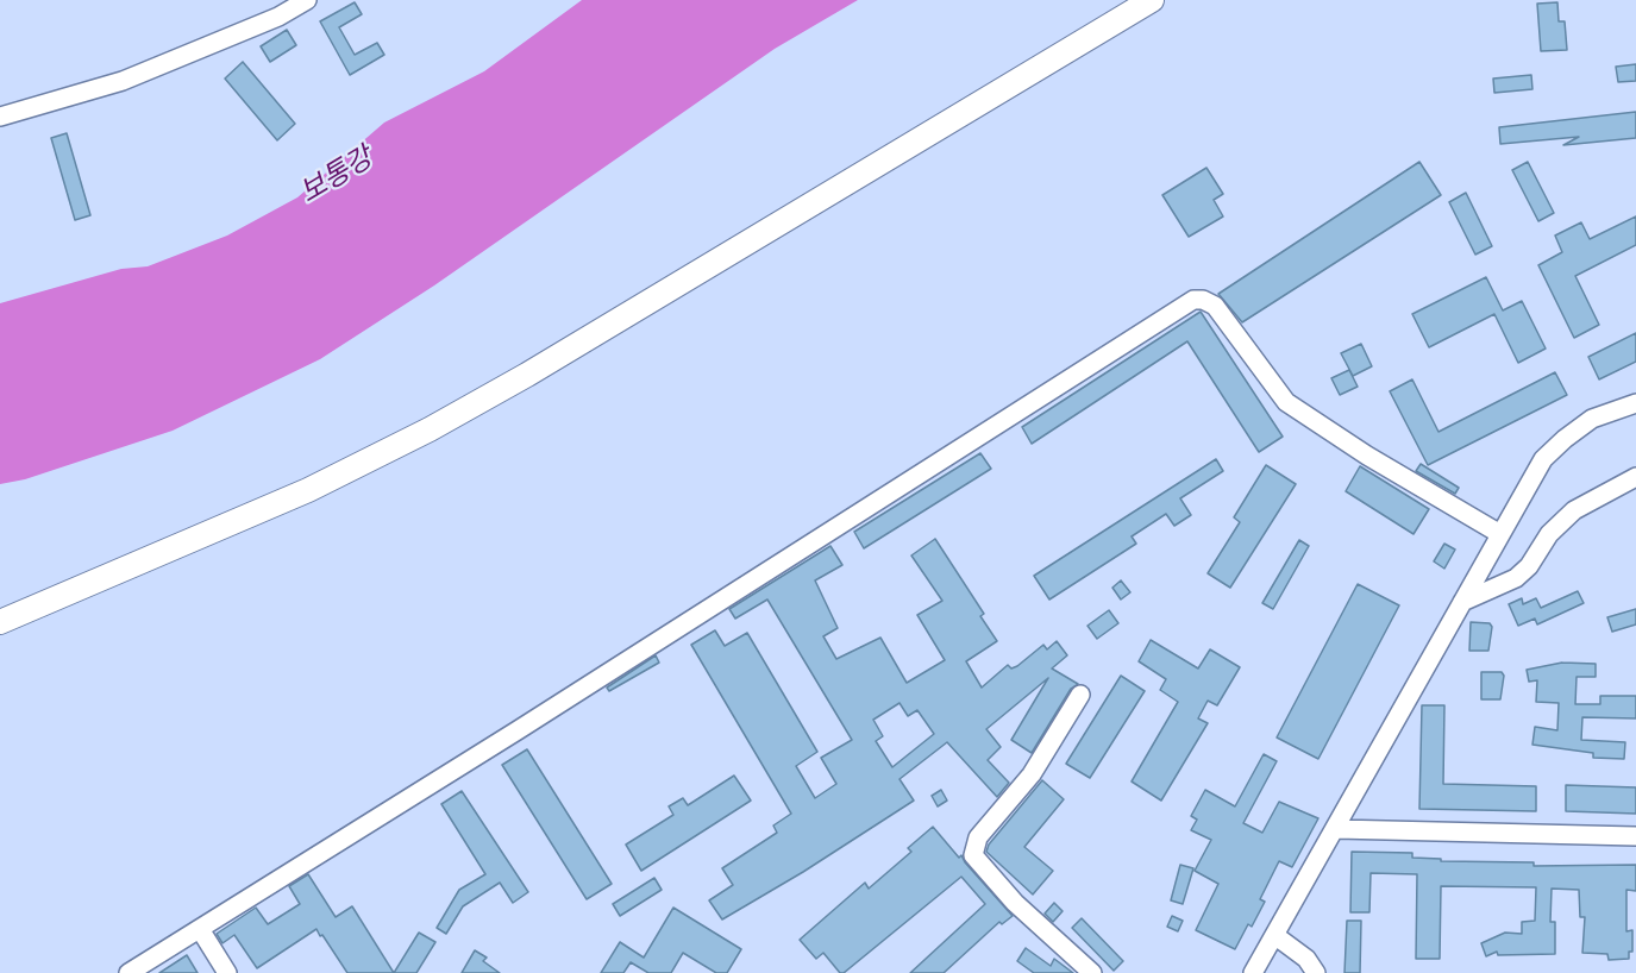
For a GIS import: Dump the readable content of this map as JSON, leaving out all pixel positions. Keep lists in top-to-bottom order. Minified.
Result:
{"water":["보통강"]}
